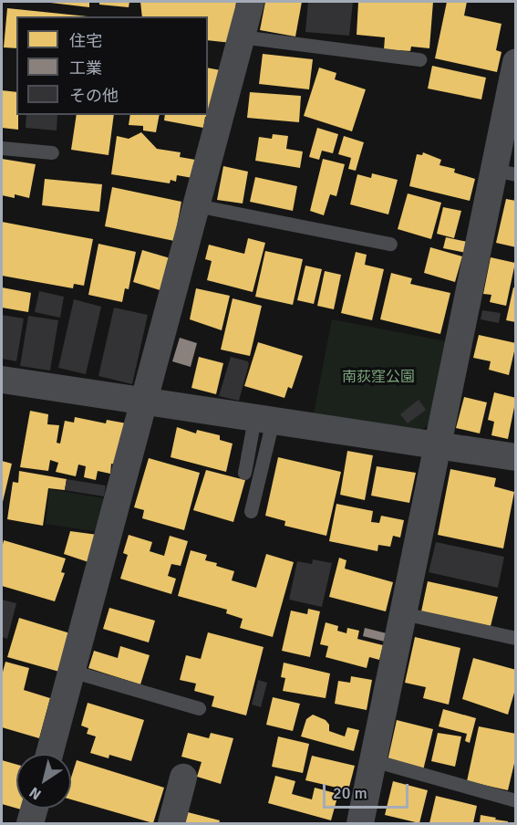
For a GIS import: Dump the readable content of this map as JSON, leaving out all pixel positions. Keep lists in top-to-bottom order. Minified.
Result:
{"parks":["南荻窪公園"],"legend":["住宅","工業","その他"],"scale_bar":"20 m","north":"bottom left"}
